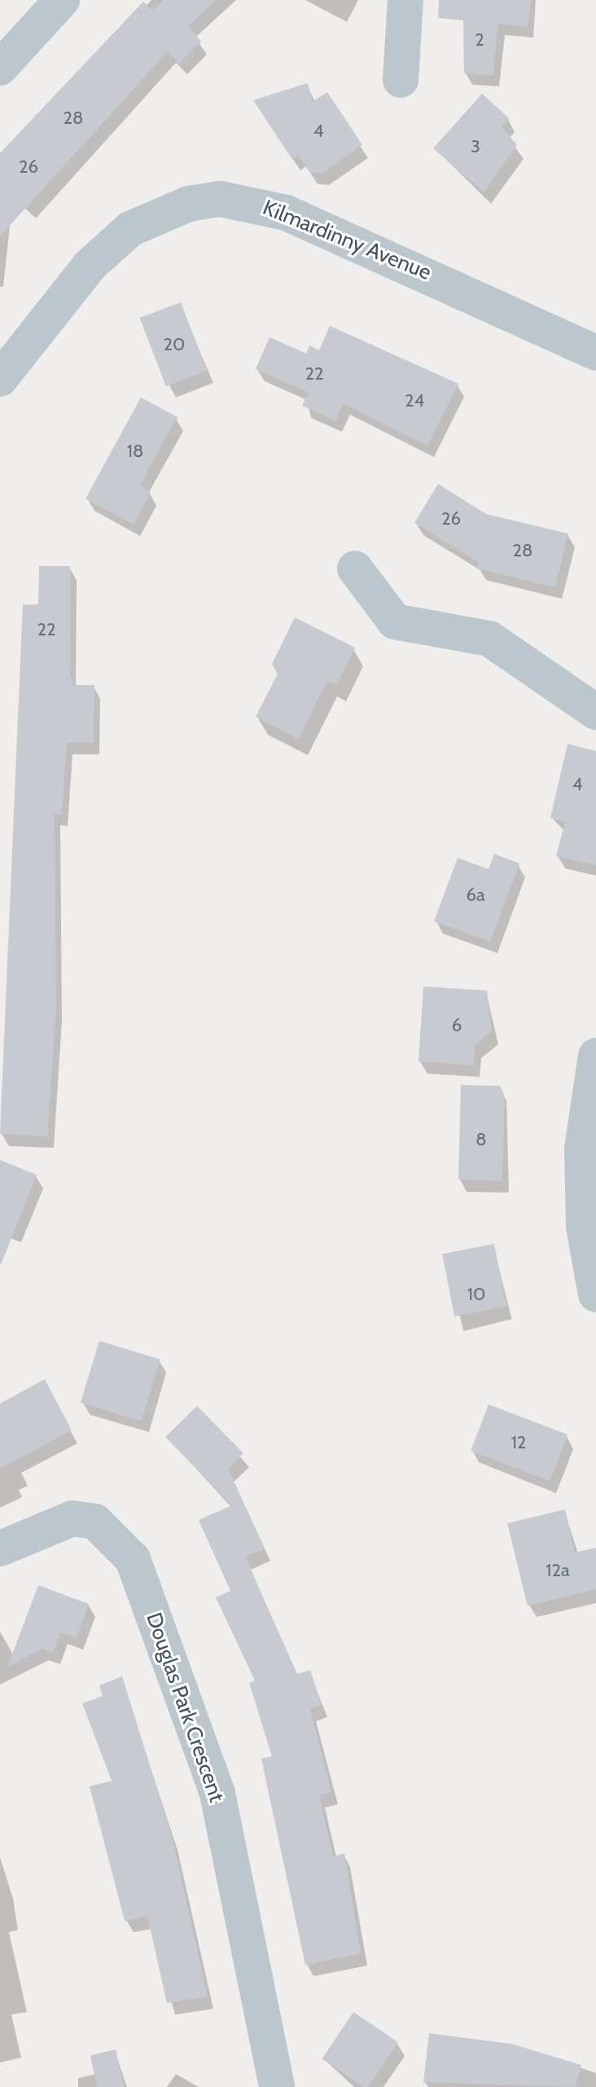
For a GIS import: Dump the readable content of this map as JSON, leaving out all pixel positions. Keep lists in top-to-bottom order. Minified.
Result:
{"streets":{"street":["Kilmardinny Avenue","Douglas Park Crescent"]},"house_numbers":["2","28","4","3","26","20","22","24","18","26","28","22","4","6a","6","8","10","12","12a"]}
